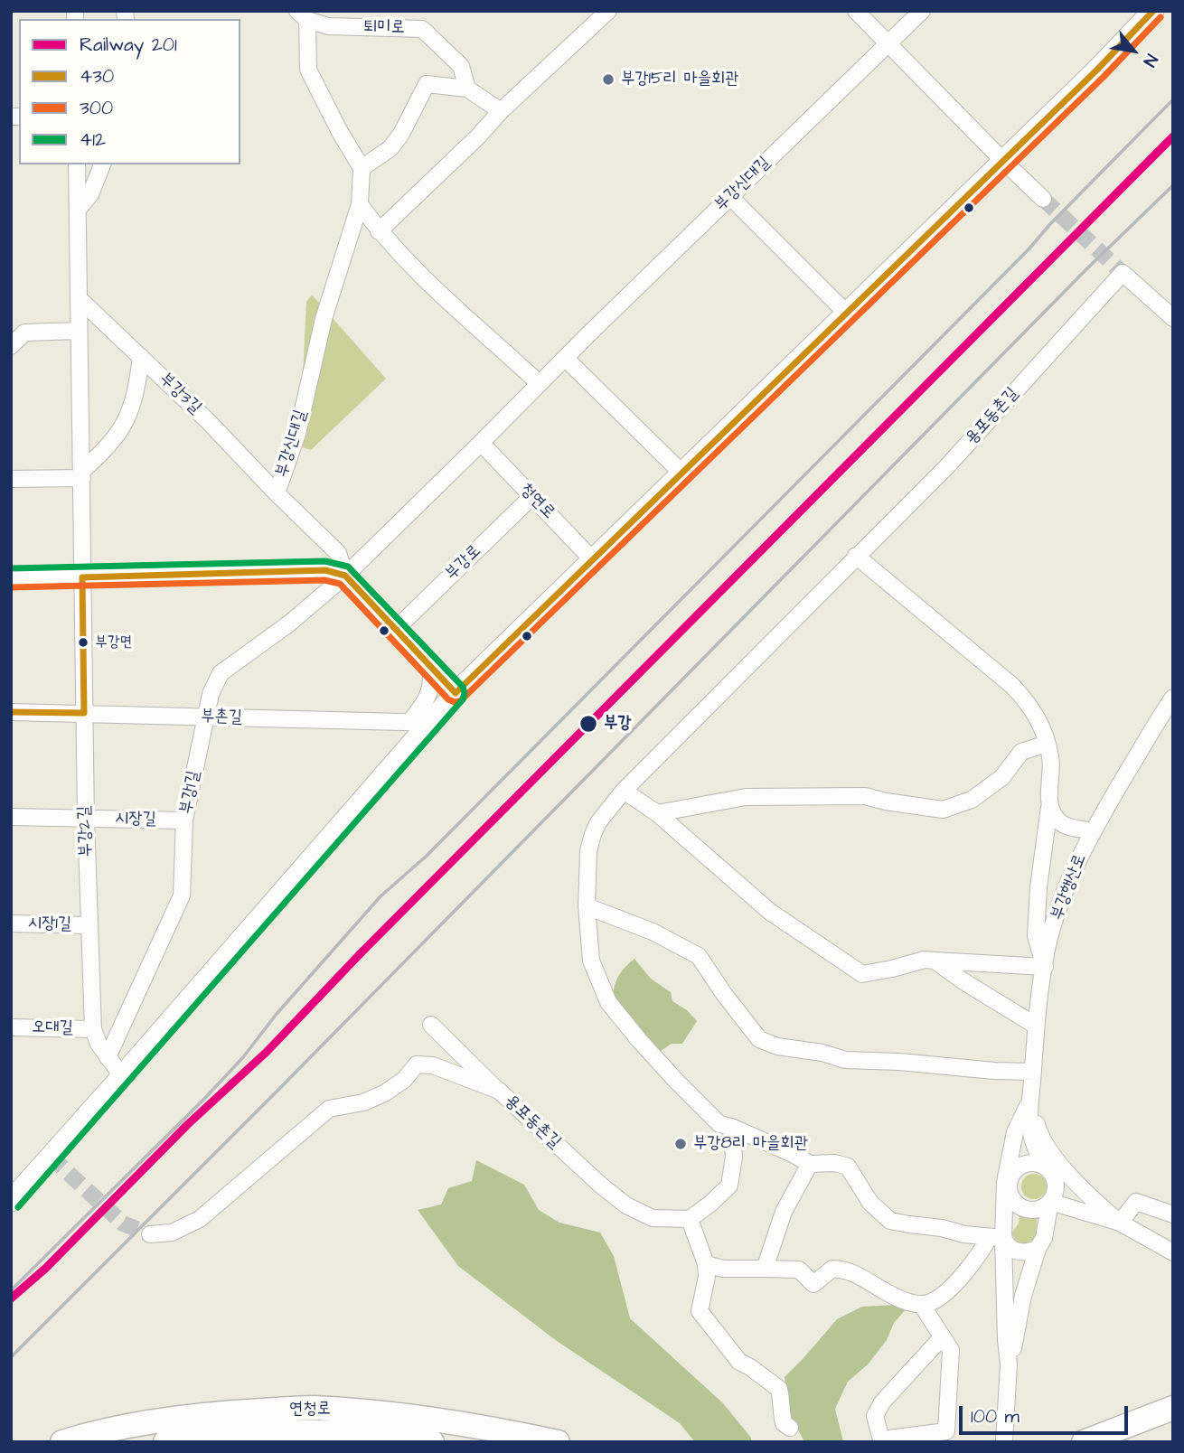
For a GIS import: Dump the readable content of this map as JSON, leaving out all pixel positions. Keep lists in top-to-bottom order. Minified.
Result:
{"streets":{"highway":["연청로"],"street":["퇴미로","부강신대길","부강3길","용포동촌길","청연로","부강로","부촌길","부강1길","시장길","부강2길","부강행산로","시장1길","오대길"]},"crossings":[["부강신대길","부강3길"],["부강신대길","청연로"],["부강신대길","부강1길"],["청연로","부강로"],["부촌길","부강1길"],["부촌길","부강2길"],["부강1길","시장길"],["부강1길","부강2길"],["시장길","부강2길"],["부강2길","시장1길"],["부강2길","오대길"]],"places":["부강15리 마을회관","부강면","부강","부강8리 마을회관"],"lines":["transit line 430","transit line 300","rail line 201","transit line 412"],"legend":["Railway 201","430","300","412"],"scale_bar":"100 m","north":"bottom right"}
